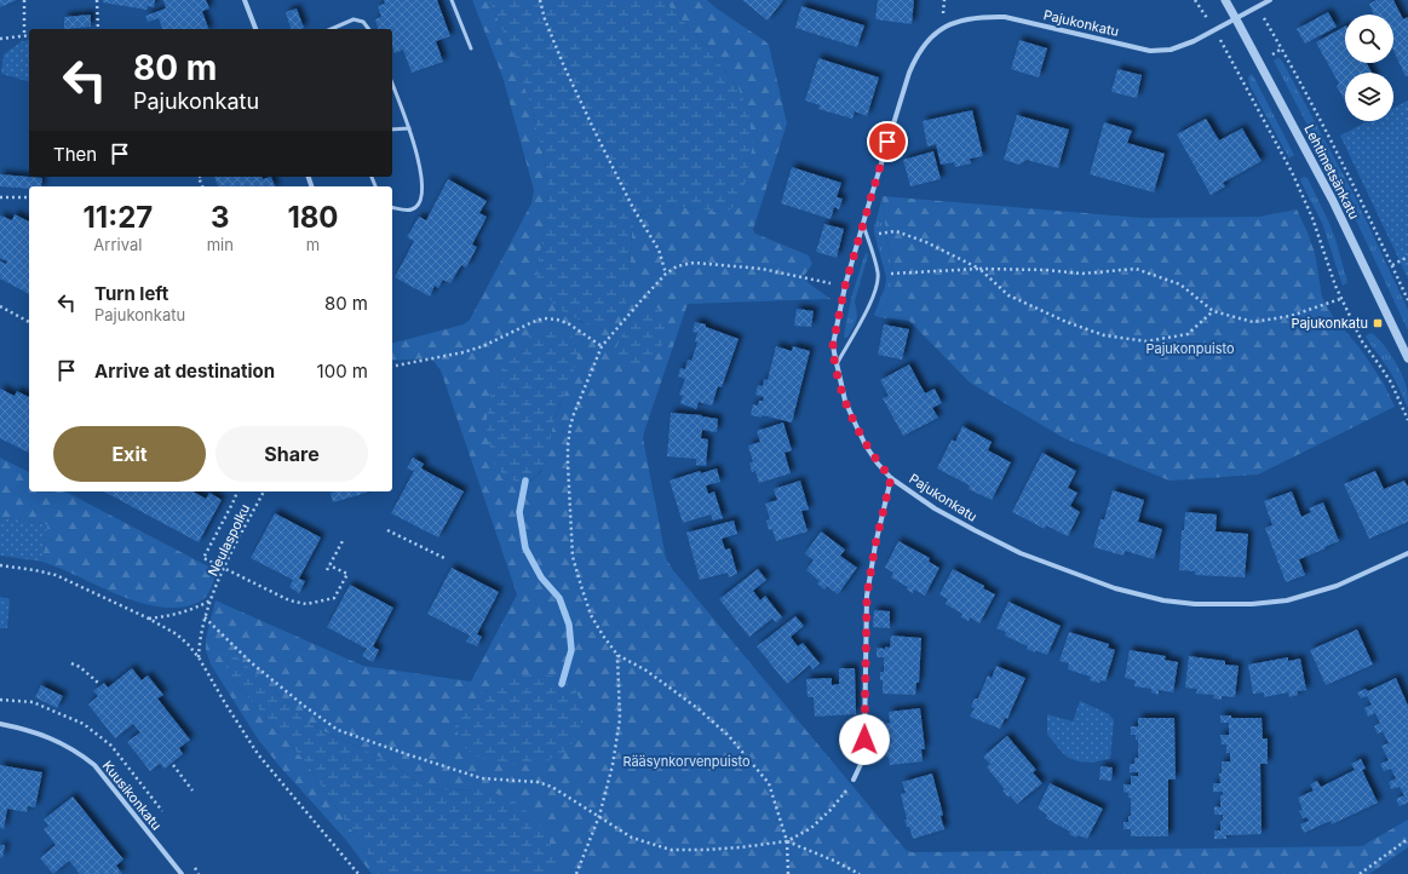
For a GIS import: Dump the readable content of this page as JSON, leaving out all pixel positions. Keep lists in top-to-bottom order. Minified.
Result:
{"streets":{"street":["Pajukonkatu","Lehtimetsänkatu","Kuusikonkatu"],"path":["Neulaspolku"]},"crossings":[["Pajukonkatu","Lehtimetsänkatu"]],"parks":["Pajukonpuisto","Rääsynkorvenpuisto"],"places":{"transit":["Pajukonkatu"]},"page":{"turn":["80 m","Pajukonkatu"],"then":"Then","eta":["11:27","Arrival","3","min","180","m"],"list":[{"name":"Turn left","note":"Pajukonkatu","value":"80 m"},{"name":"Arrive at destination","value":"100 m"}],"buttons":["Exit","Share"]}}
